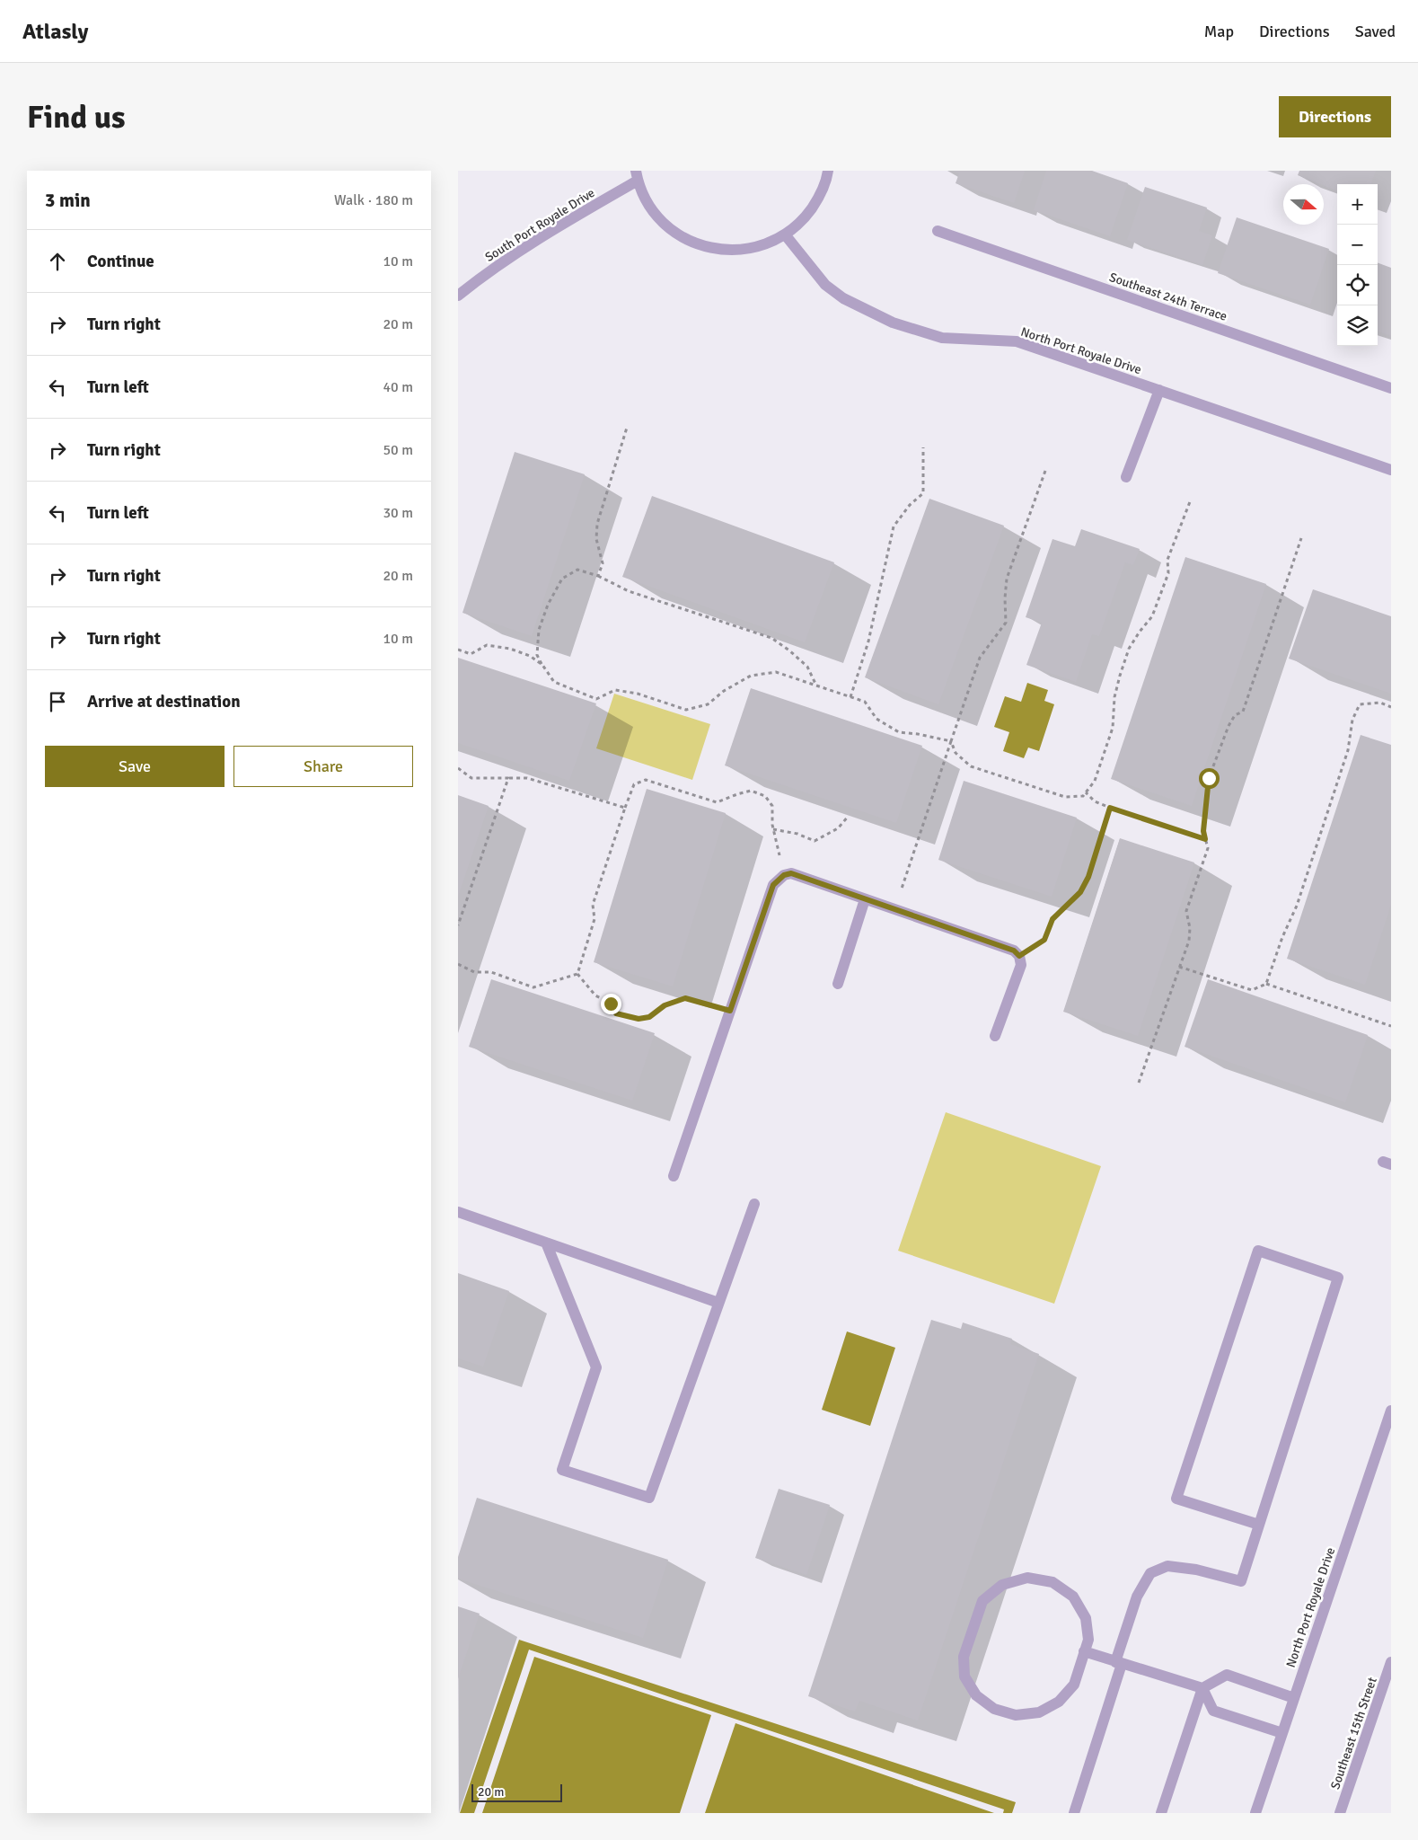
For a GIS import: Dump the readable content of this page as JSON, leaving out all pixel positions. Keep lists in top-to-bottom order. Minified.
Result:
{"streets":{"street":["South Port Royale Drive","Southeast 24th Terrace","North Port Royale Drive","Southeast 15th Street"]},"scale_bar":"20 m","north":"right","page":{"header":"Atlasly","nav":["Map","Directions","Saved"],"buttons":["Directions",["Save","Share"]],"title":"Find us","heading":["3 min","Walk · 180 m"],"map_buttons":["+","−"],"list":[["Continue","10 m"],["Turn right","20 m"],["Turn left","40 m"],["Turn right","50 m"],["Turn left","30 m"],["Turn right","20 m"],["Turn right","10 m"],"Arrive at destination"],"scale":"20 m"}}
